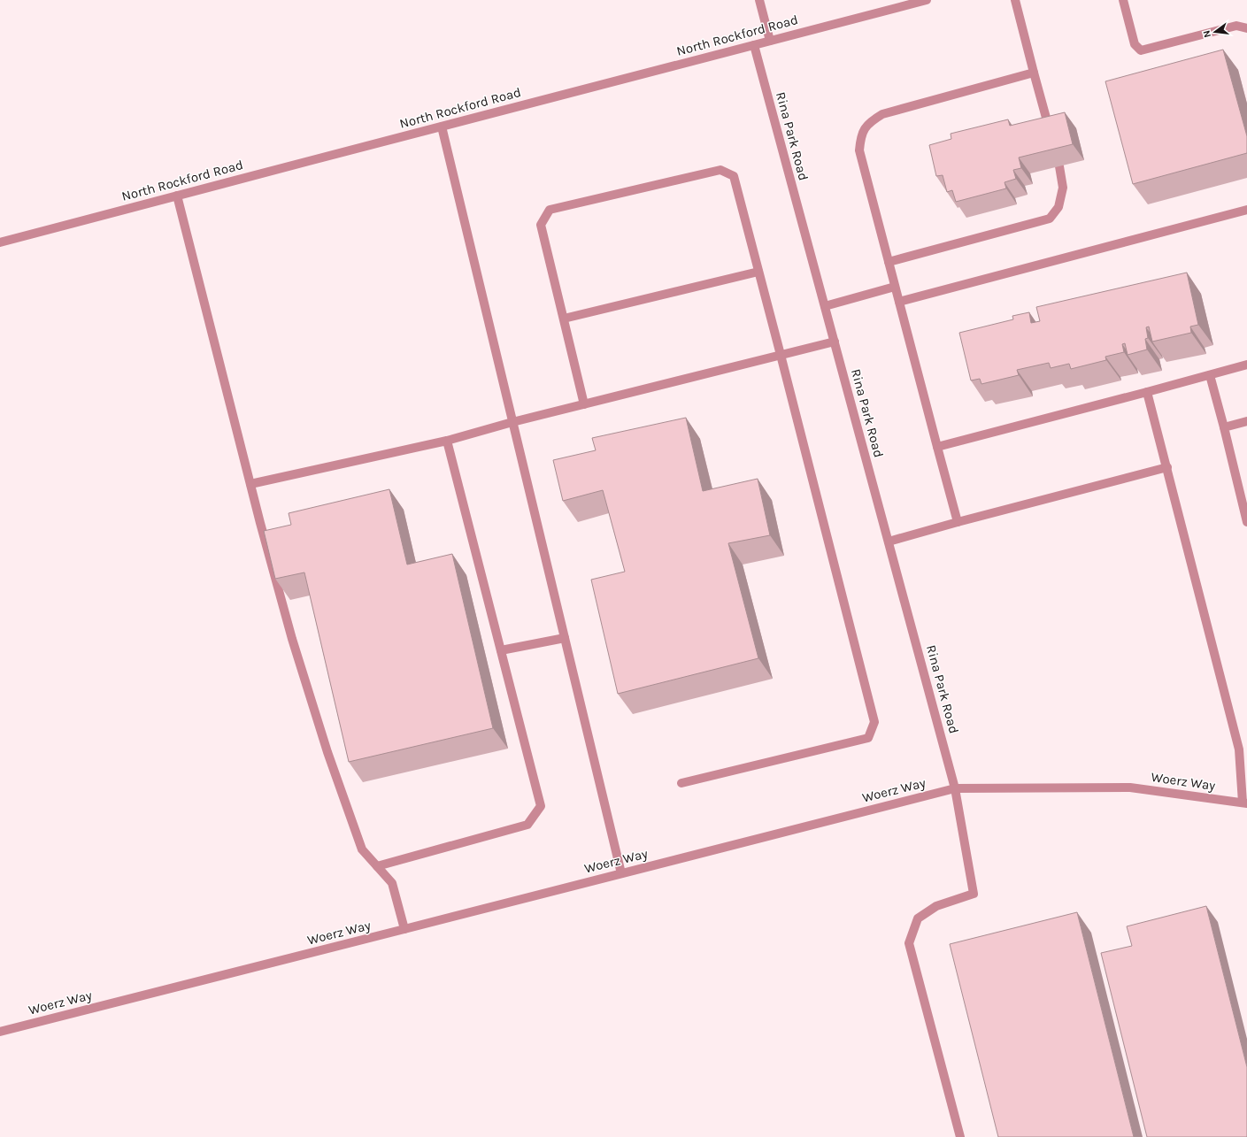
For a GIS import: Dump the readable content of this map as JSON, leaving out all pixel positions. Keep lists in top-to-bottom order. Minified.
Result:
{"streets":{"street":["North Rockford Road","Rina Park Road","Woerz Way"]},"crossings":[["North Rockford Road","Rina Park Road"],["Rina Park Road","Woerz Way"]],"north":"left"}
